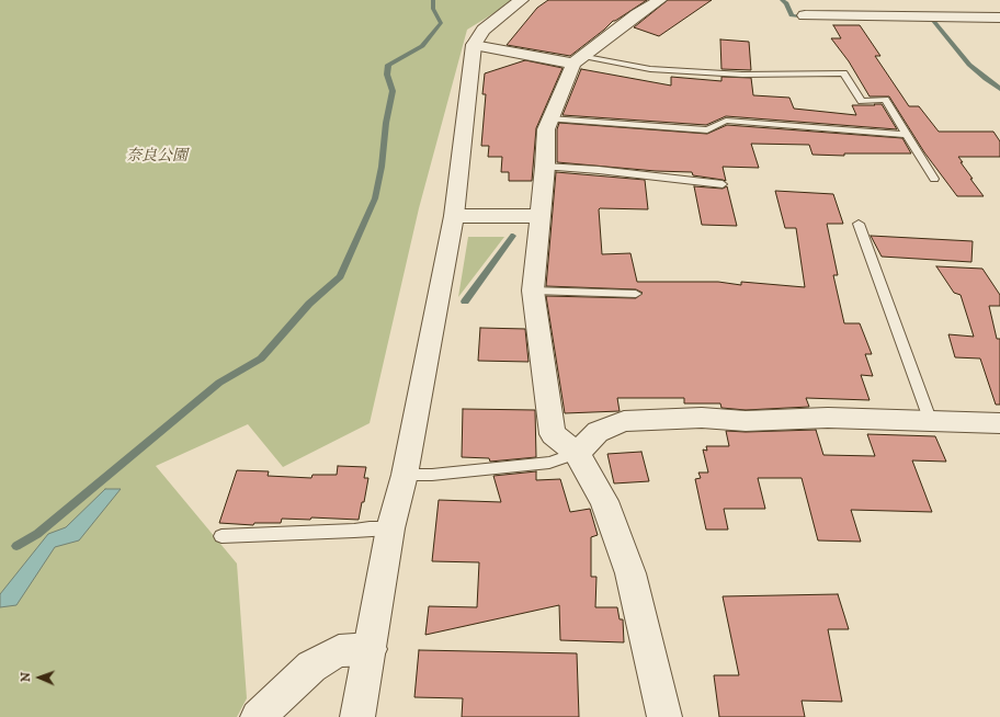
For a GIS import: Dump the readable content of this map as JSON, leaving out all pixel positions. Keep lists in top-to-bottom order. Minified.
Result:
{"parks":["奈良公園"],"north":"left"}
